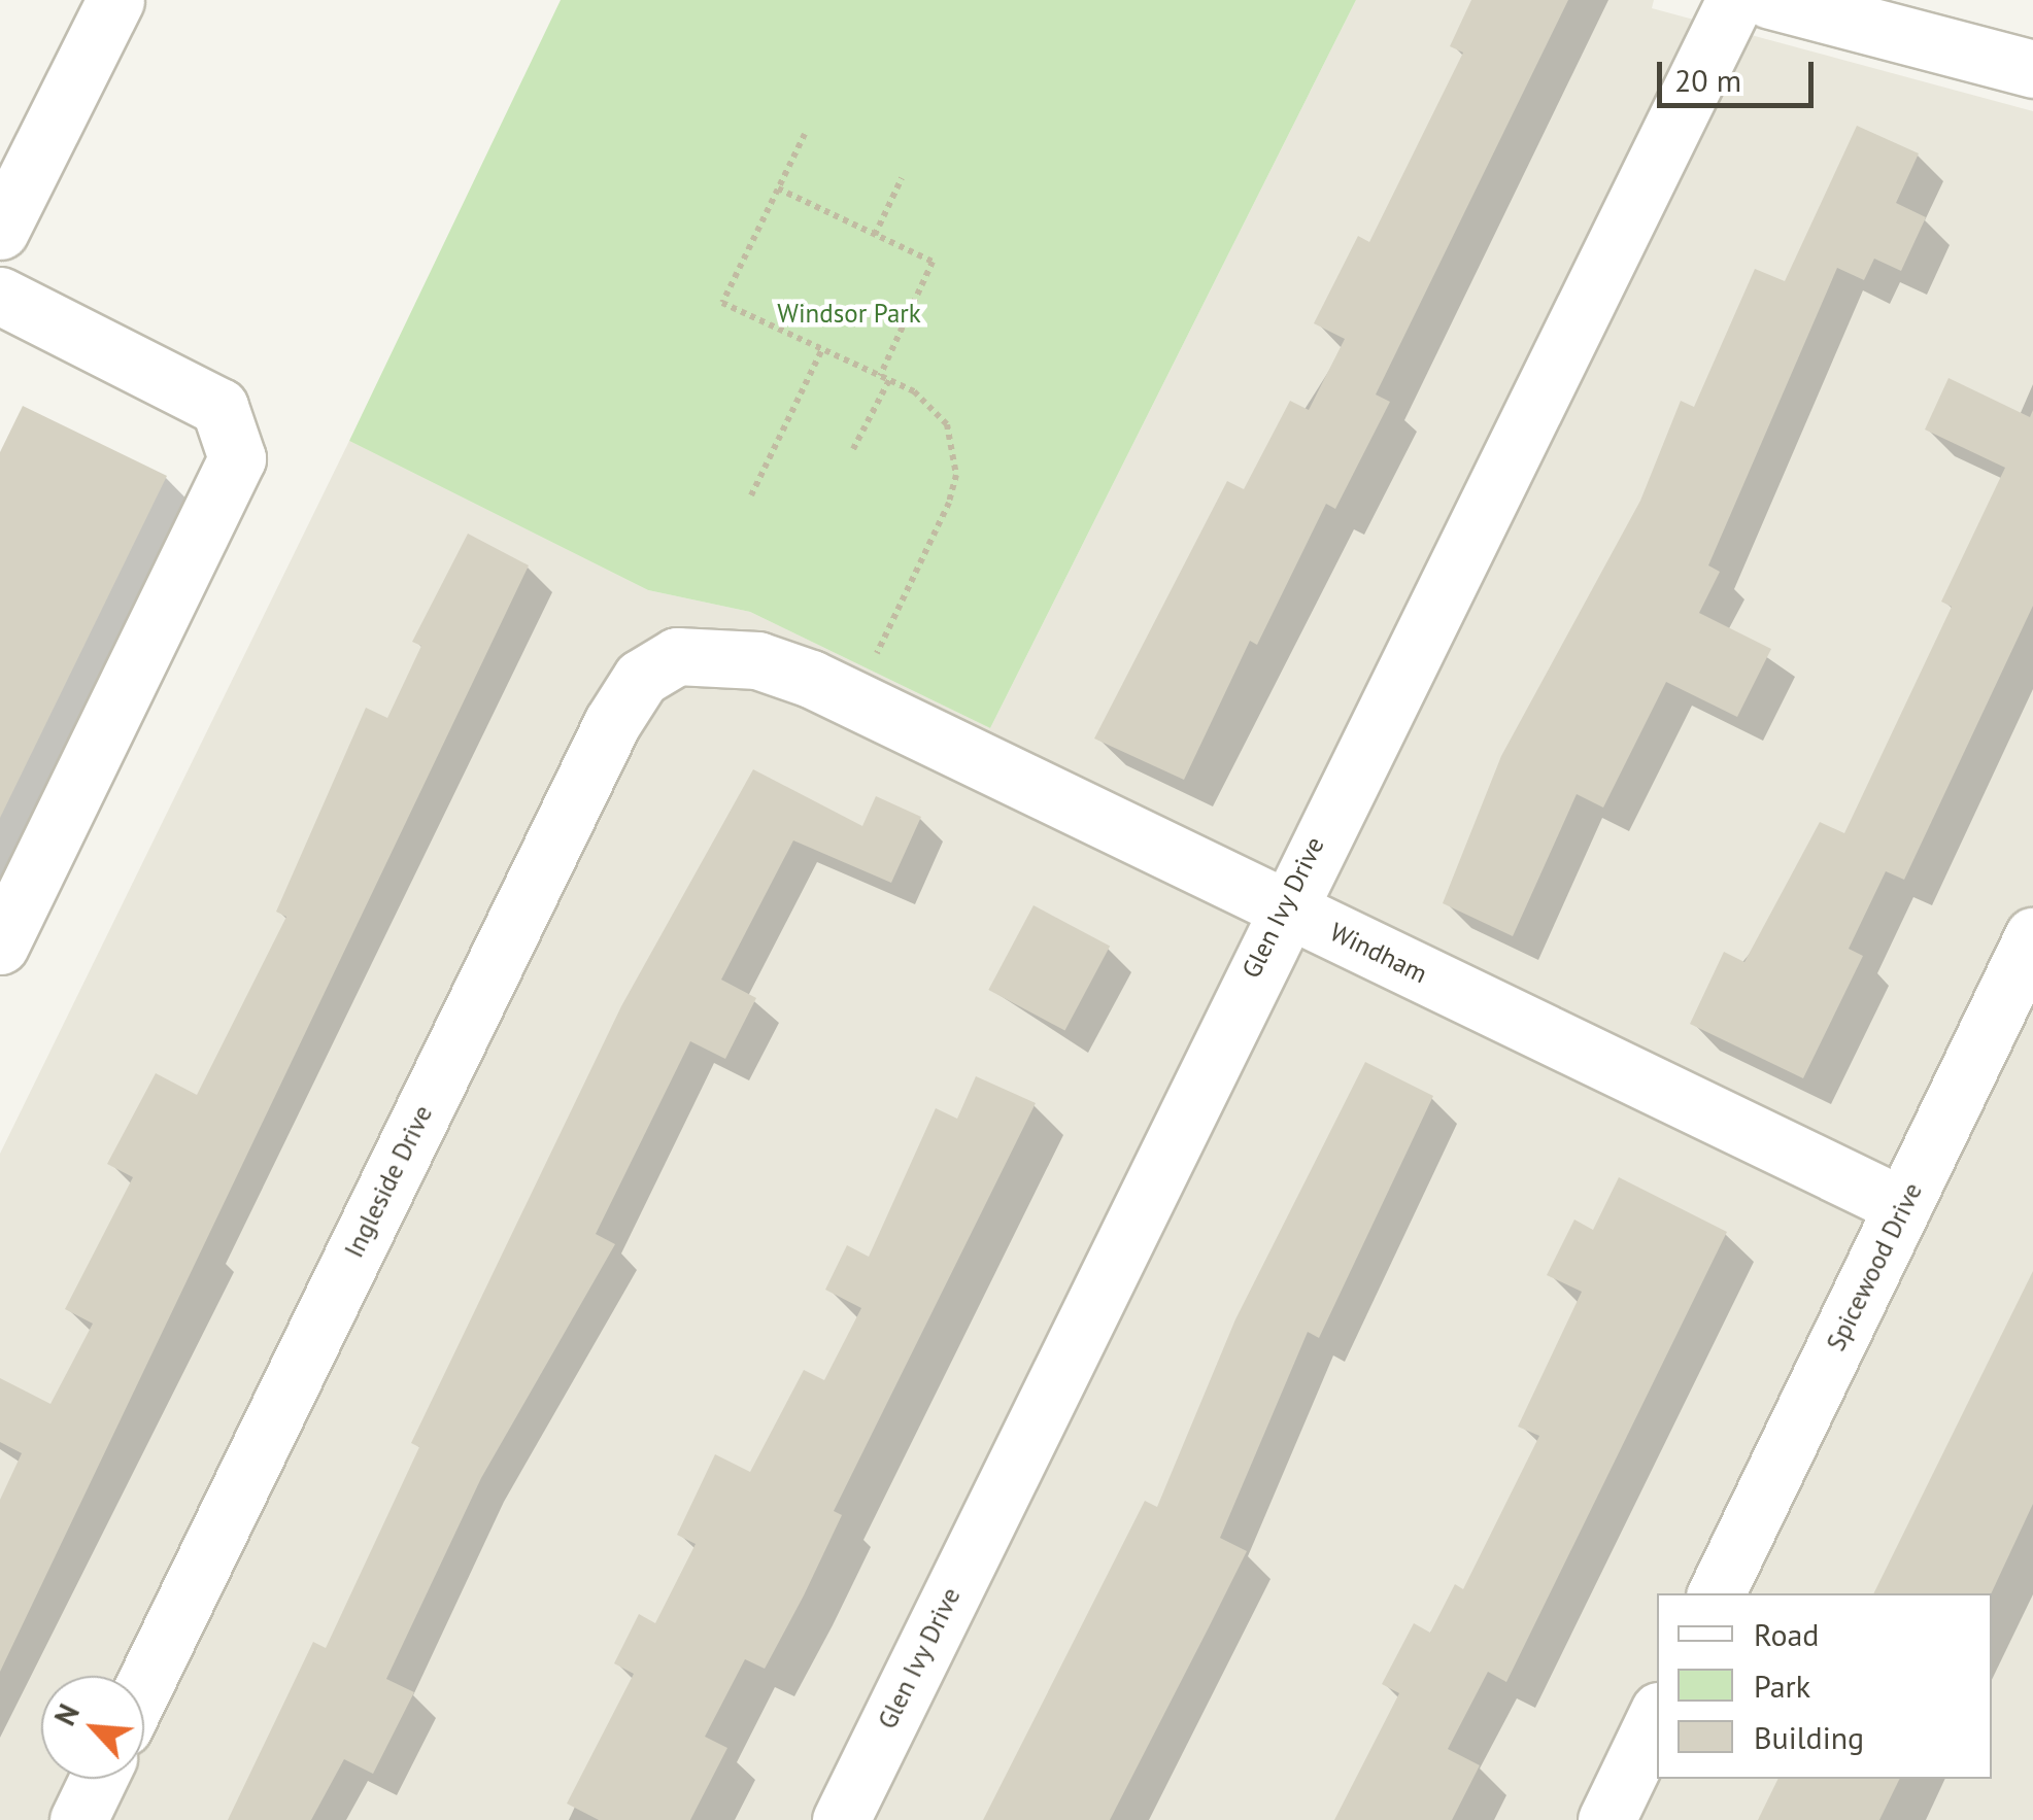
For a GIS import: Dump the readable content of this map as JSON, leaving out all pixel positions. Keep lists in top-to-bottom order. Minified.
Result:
{"streets":{"street":["Glen Ivy Drive","Windham","Ingleside Drive","Spicewood Drive"]},"crossings":[["Glen Ivy Drive","Windham"],["Windham","Ingleside Drive"],["Windham","Spicewood Drive"]],"parks":["Windsor Park"],"legend":["Road","Park","Building"],"scale_bar":"20 m","north":"top left"}
